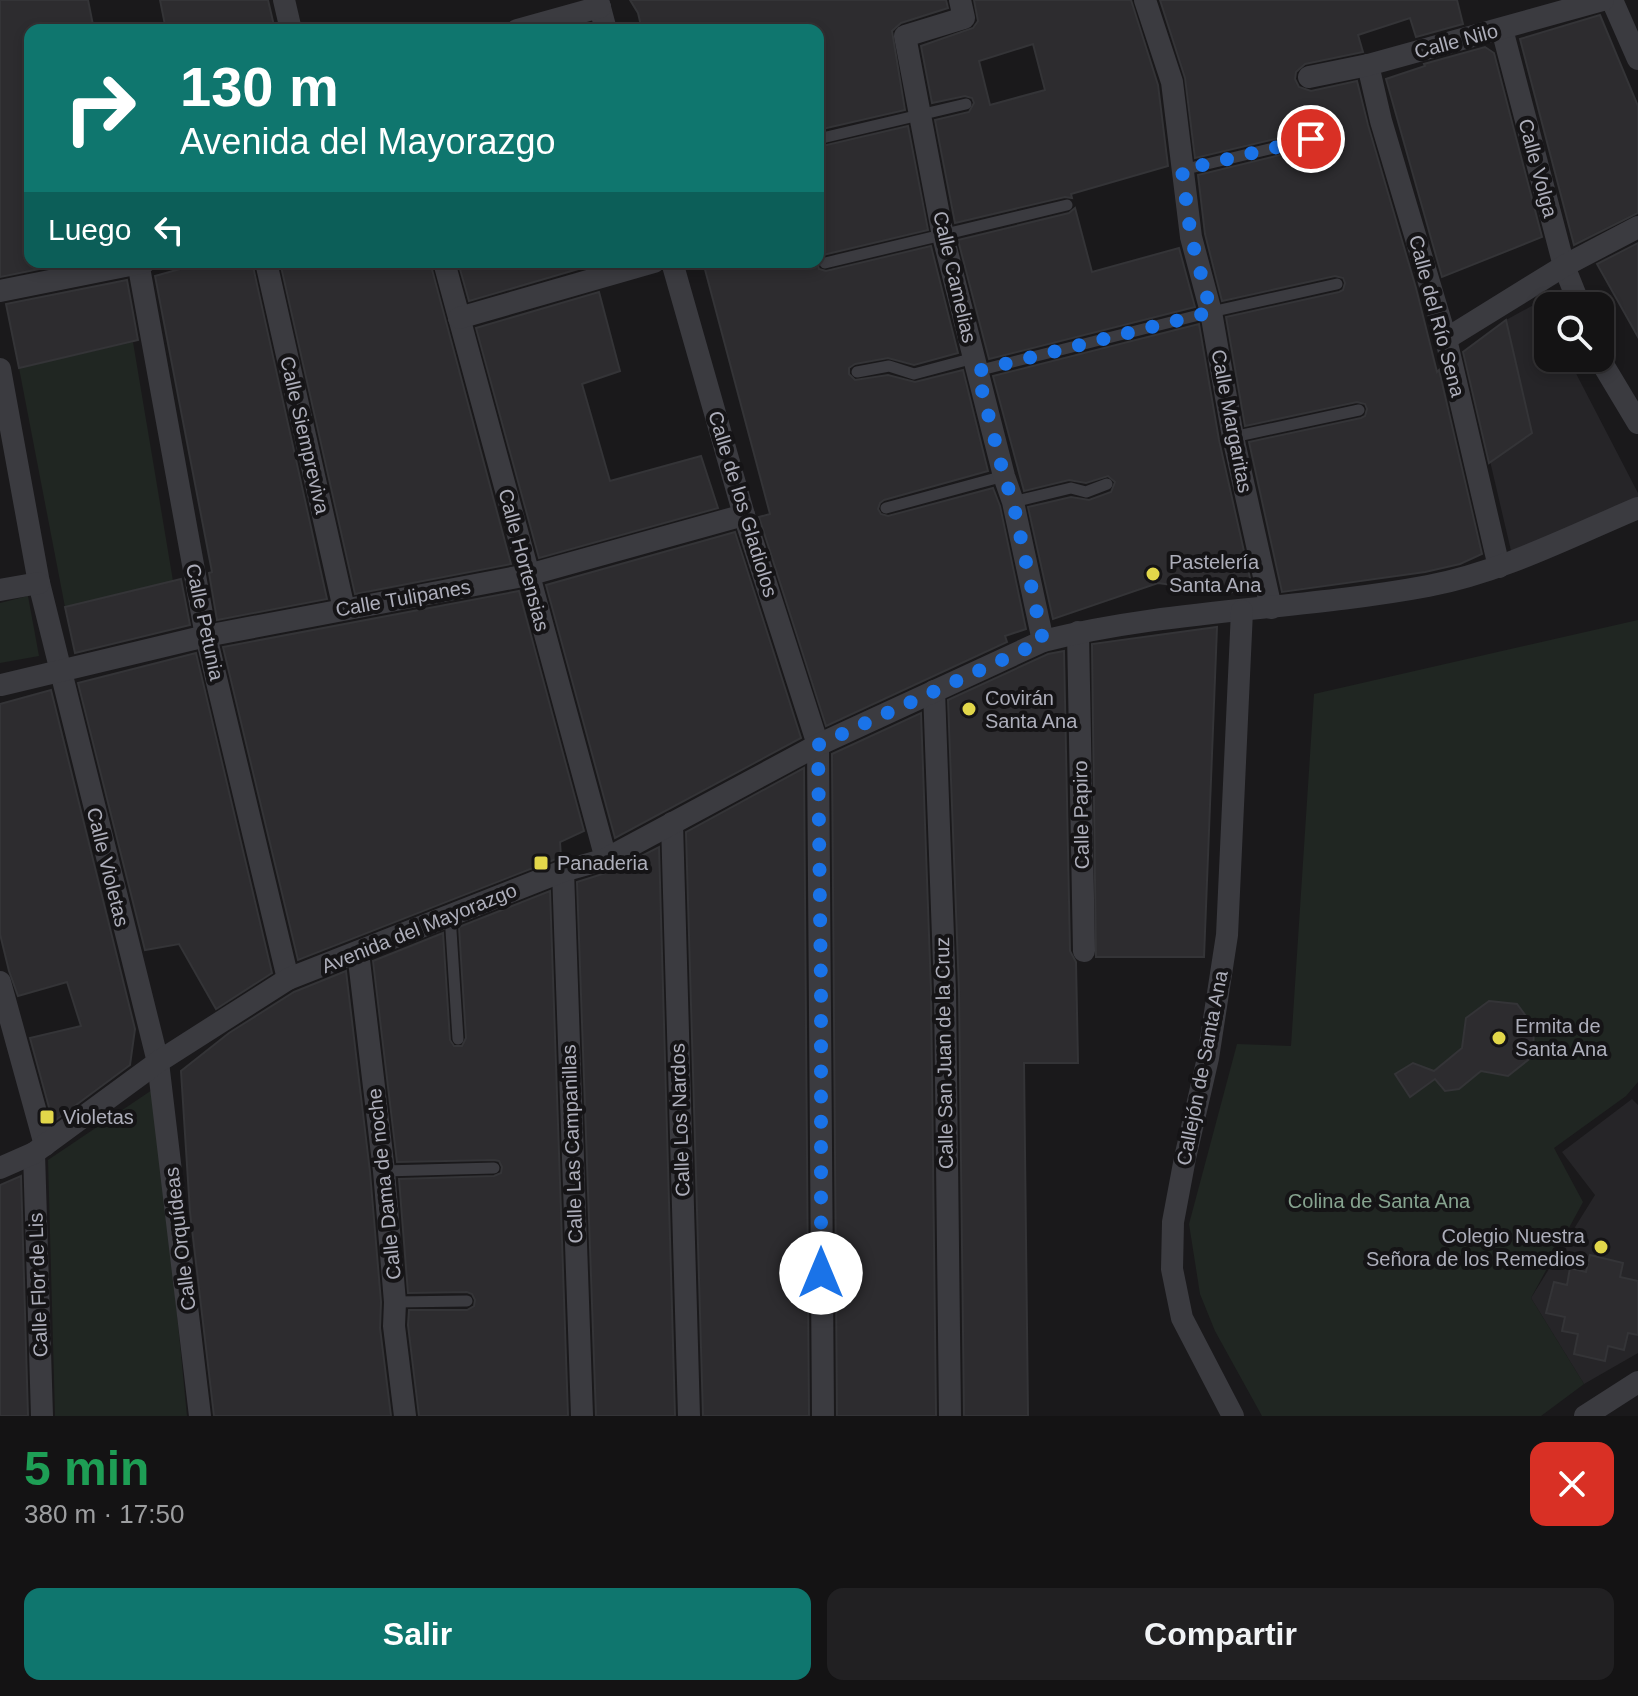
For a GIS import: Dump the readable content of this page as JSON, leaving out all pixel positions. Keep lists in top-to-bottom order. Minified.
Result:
{"streets":{"street":["Calle Nilo","Calle Volga","Calle Camelias","Calle del Río Sena","Calle Margaritas","Calle Siempreviva","Calle de los Gladiolos","Calle Hortensias","Calle Tulipanes","Calle Petunia","Calle Papiro","Calle Violetas","Avenida del Mayorazgo","Calle San Juan de la Cruz","Callejón de Santa Ana","Calle Los Nardos","Calle Las Campanillas","Calle Dama de noche","Calle Orquídeas","Calle Flor de Lis"]},"crossings":[["Calle Nilo","Calle Volga"],["Calle Nilo","Calle del Río Sena"],["Calle Camelias","Avenida del Mayorazgo"],["Calle del Río Sena","Avenida del Mayorazgo"],["Calle Margaritas","Avenida del Mayorazgo"],["Calle Siempreviva","Calle Tulipanes"],["Calle de los Gladiolos","Calle Tulipanes"],["Calle de los Gladiolos","Avenida del Mayorazgo"],["Calle Hortensias","Calle Tulipanes"],["Calle Hortensias","Avenida del Mayorazgo"],["Calle Tulipanes","Calle Petunia"],["Calle Tulipanes","Calle Violetas"],["Calle Petunia","Avenida del Mayorazgo"],["Calle Papiro","Avenida del Mayorazgo"],["Calle Violetas","Avenida del Mayorazgo"],["Calle Violetas","Calle Orquídeas"],["Avenida del Mayorazgo","Calle San Juan de la Cruz"],["Avenida del Mayorazgo","Callejón de Santa Ana"],["Avenida del Mayorazgo","Calle Los Nardos"],["Avenida del Mayorazgo","Calle Las Campanillas"],["Avenida del Mayorazgo","Calle Dama de noche"],["Avenida del Mayorazgo","Calle Orquídeas"],["Avenida del Mayorazgo","Calle Flor de Lis"]],"parks":["Colina de Santa Ana"],"places":{"other":["Pastelería Santa Ana","Covirán Santa Ana","Ermita de Santa Ana","Colegio Nuestra Señora de los Remedios"],"transit":["Panaderia","Violetas"]},"page":{"turn":["130 m","Avenida del Mayorazgo"],"then":"Luego","heading":["5 min","380 m · 17:50"],"buttons":["Salir","Compartir"]}}
